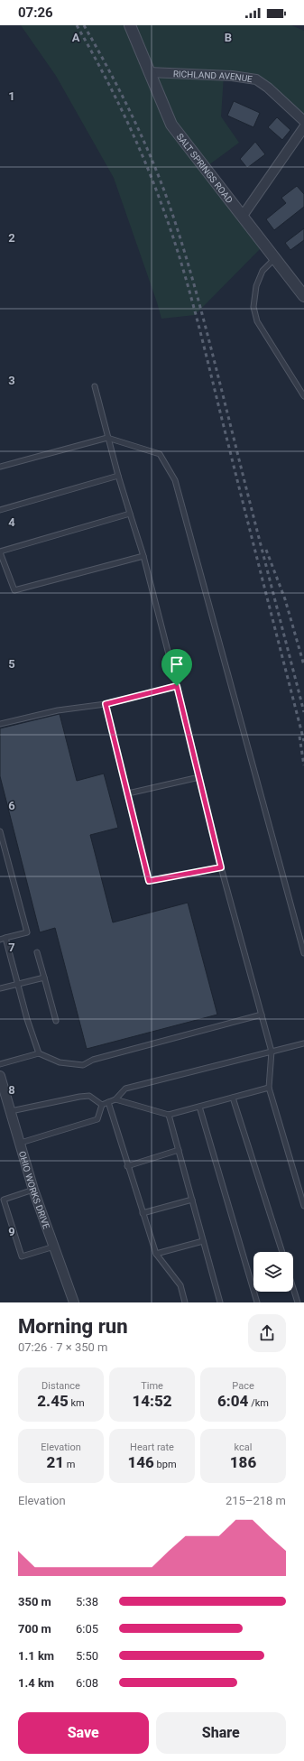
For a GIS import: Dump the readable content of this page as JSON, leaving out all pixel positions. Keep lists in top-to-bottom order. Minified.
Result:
{"streets":{"street":["RICHLAND AVENUE","SALT SPRINGS ROAD","OHIO WORKS DRIVE"]},"crossings":[["RICHLAND AVENUE","SALT SPRINGS ROAD"]],"page":{"status":"07:26","heading":["Morning run","07:26 · 7 × 350 m"],"stats":[["Distance","2.45 km"],["Time","14:52"],["Pace","6:04 /km"],["Elevation","21 m"],["Heart rate","146 bpm"],["kcal","186"]],"chart":["Elevation","215–218 m"],"list":[{"name":"350 m","note":"5:38"},{"name":"700 m","note":"6:05"},{"name":"1.1 km","note":"5:50"},{"name":"1.4 km","note":"6:08"}],"buttons":["Save","Share"]},"grid":{"columns":["A","B"],"rows":["1","2","3","4","5","6","7","8","9"]}}
